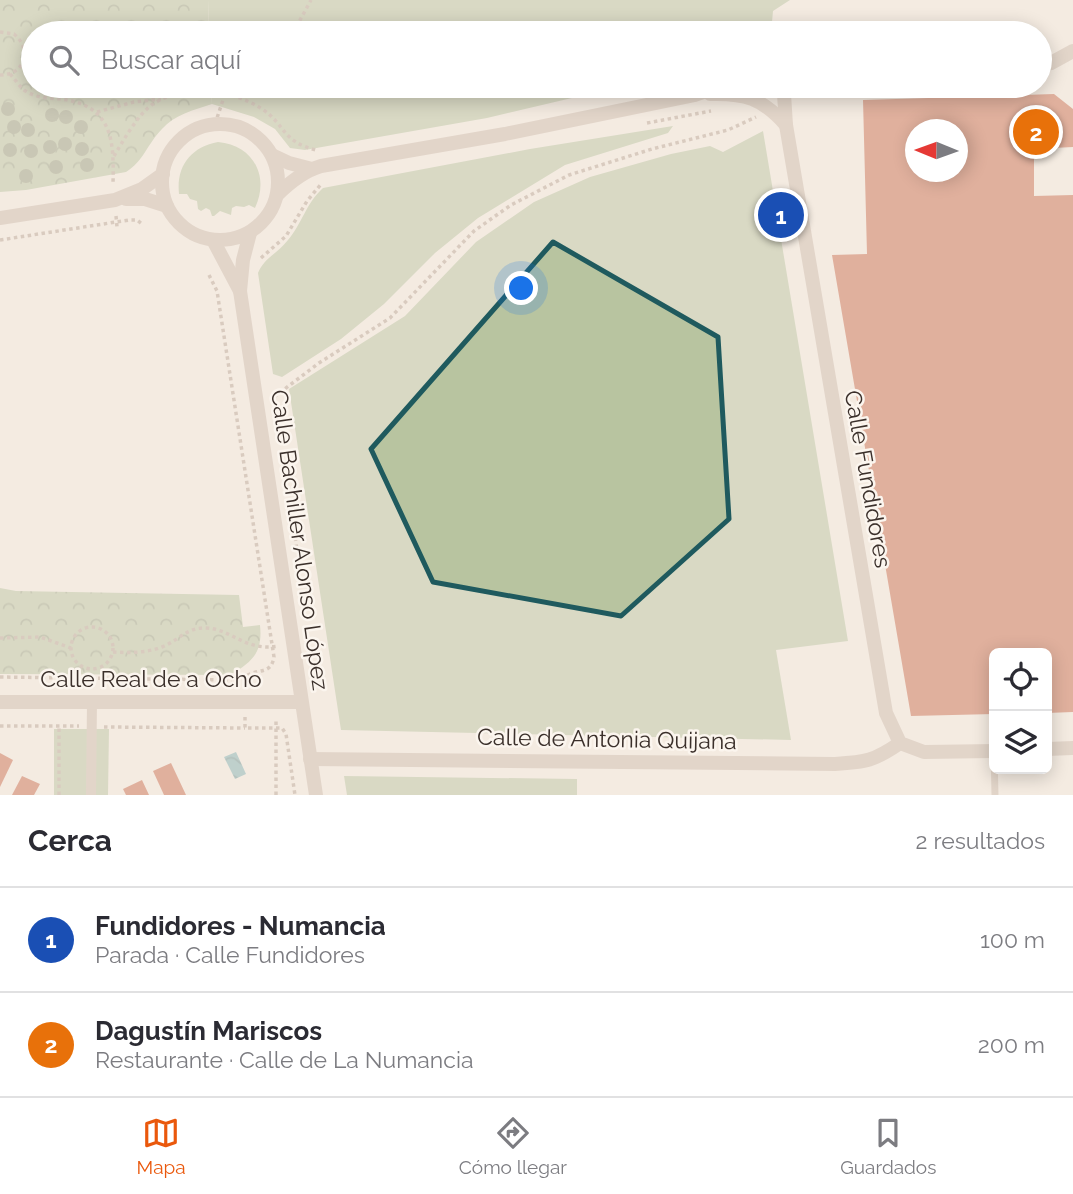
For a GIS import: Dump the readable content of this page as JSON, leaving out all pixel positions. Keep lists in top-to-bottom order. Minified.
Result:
{"streets":{"street":["Calle Fundidores","Calle Bachiller Alonso López","Calle Real de a Ocho","Calle de Antonia Quijana"]},"crossings":[["Calle Fundidores","Calle de Antonia Quijana"],["Calle Bachiller Alonso López","Calle Real de a Ocho"],["Calle Bachiller Alonso López","Calle de Antonia Quijana"]],"north":"left","page":{"search":"Buscar aquí","pins":["2","1"],"heading":["Cerca","2 resultados"],"list":[{"mark":"1","name":"Fundidores - Numancia","note":"Parada · Calle Fundidores","value":"100 m"},{"mark":"2","name":"Dagustín Mariscos","note":"Restaurante · Calle de La Numancia","value":"200 m"}],"nav":["Mapa","Cómo llegar","Guardados"]}}
